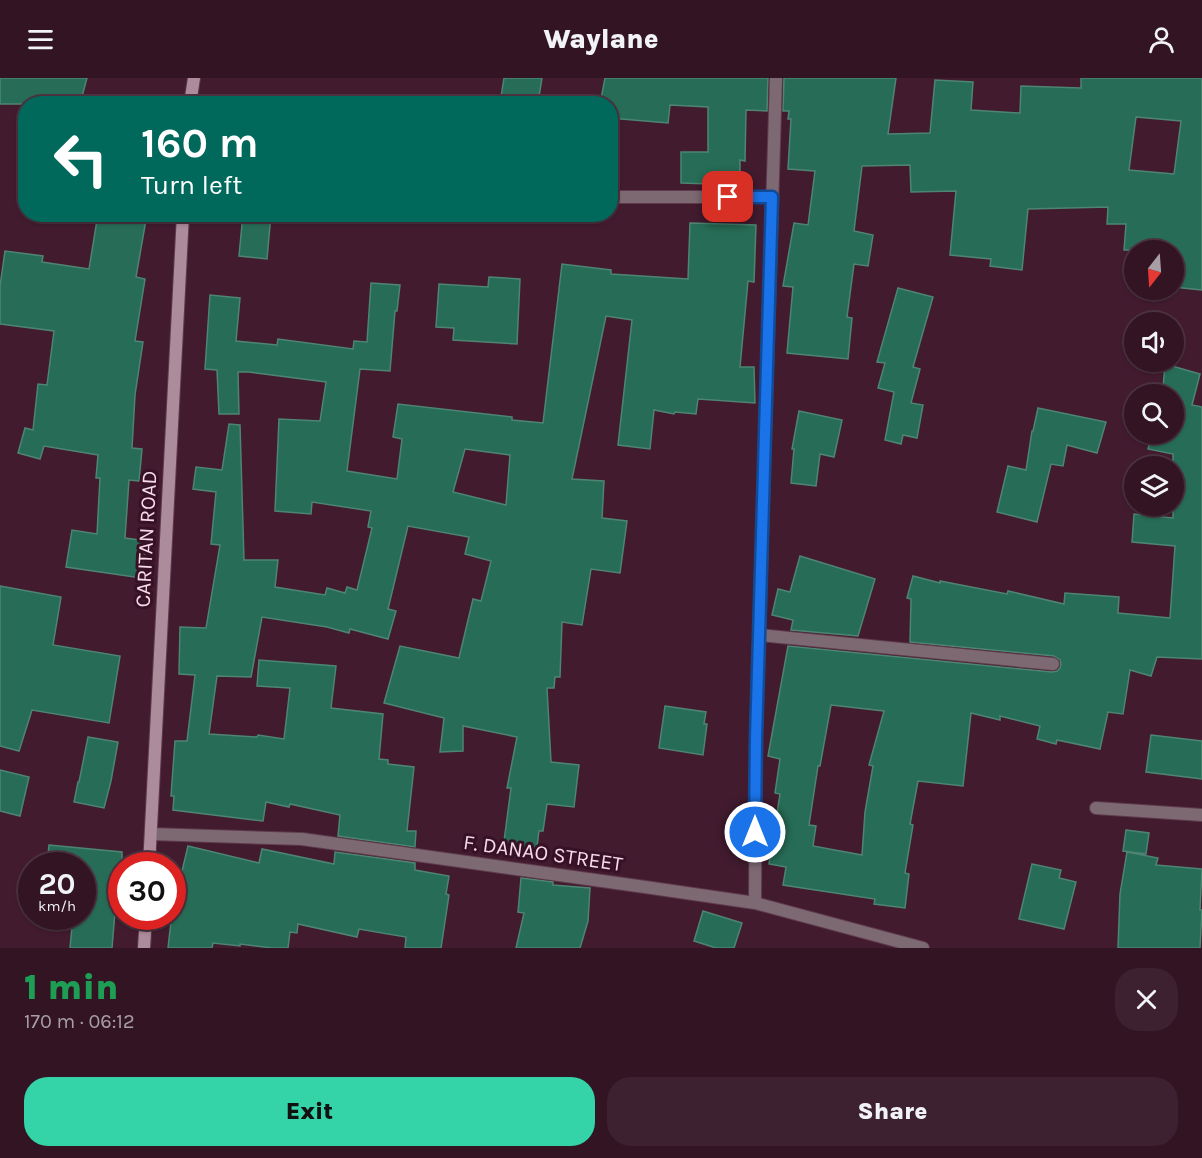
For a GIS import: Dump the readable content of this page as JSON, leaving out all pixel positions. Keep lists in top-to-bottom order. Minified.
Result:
{"streets":{"main road":["CARITAN ROAD"],"street":["F. DANAO STREET"]},"crossings":[["CARITAN ROAD","F. DANAO STREET"]],"north":"bottom","page":{"header":"Waylane","turn":["160 m","Turn left"],"speed":"20 km/h","limit":"30","heading":["1 min","170 m · 06:12"],"buttons":["Exit","Share"]}}
